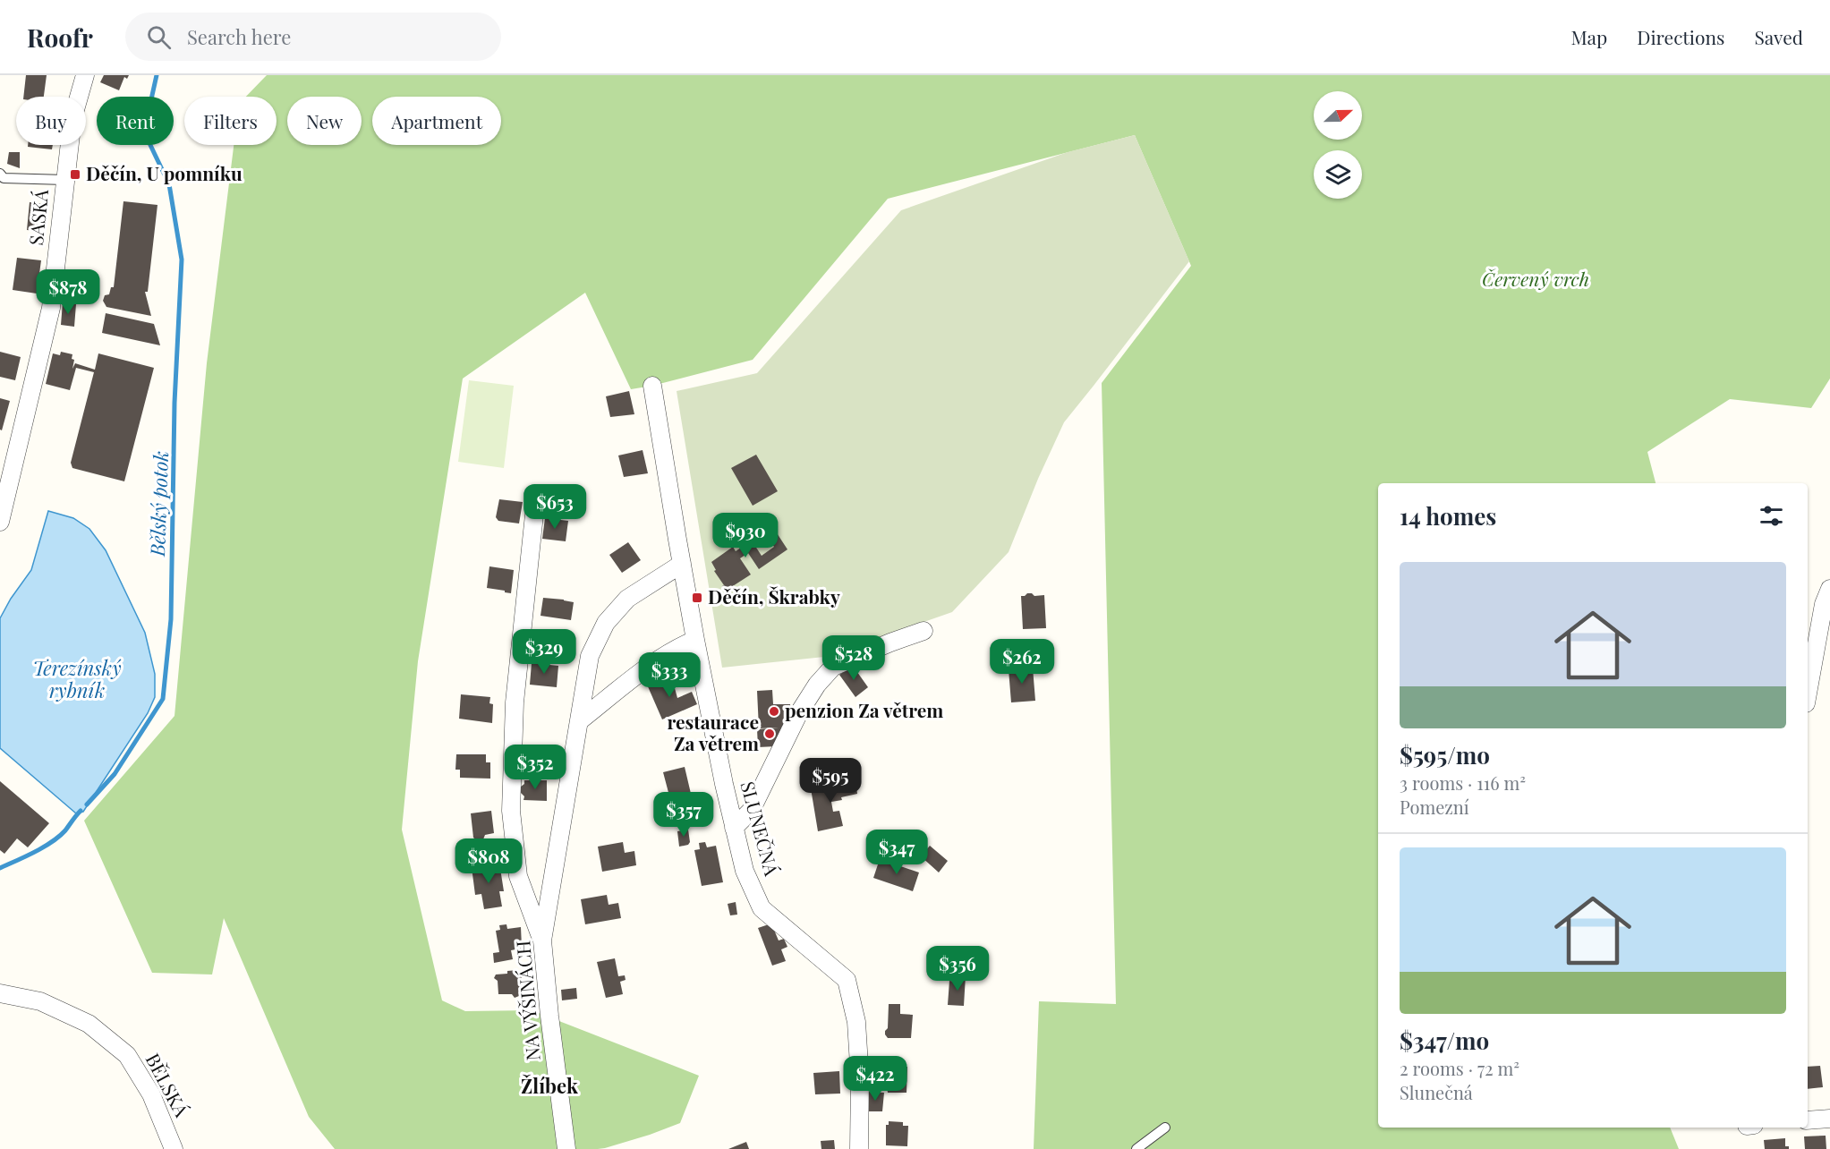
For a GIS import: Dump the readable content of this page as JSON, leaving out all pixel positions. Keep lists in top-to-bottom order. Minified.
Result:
{"streets":{"street":["SASKÁ","SLUNEČNÁ","NA VÝŠINÁCH","BĚLSKÁ"]},"crossings":[["SLUNEČNÁ","NA VÝŠINÁCH"]],"districts":["Žlíbek"],"water":["Bělský potok","Terezínský rybník"],"parks":["Červený vrch"],"places":{"transit":["Děčín, U pomníku","Děčín, Škrabky"],"other":["penzion Za větrem","restaurace Za větrem"]},"north":"right","page":{"header":"Roofr","search":"Search here","nav":["Map","Directions","Saved"],"chip":["Buy","Rent","Filters","New","Apartment"],"price":["$878","$653","$930","$329","$528","$262","$333","$352","$595","$357","$347","$808","$356","$422"],"heading":"14 homes","list":[{"name":"$595/mo","note":"3 rooms · 116 m² · Pomezní"},{"name":"$347/mo","note":"2 rooms · 72 m² · Slunečná"}]}}
